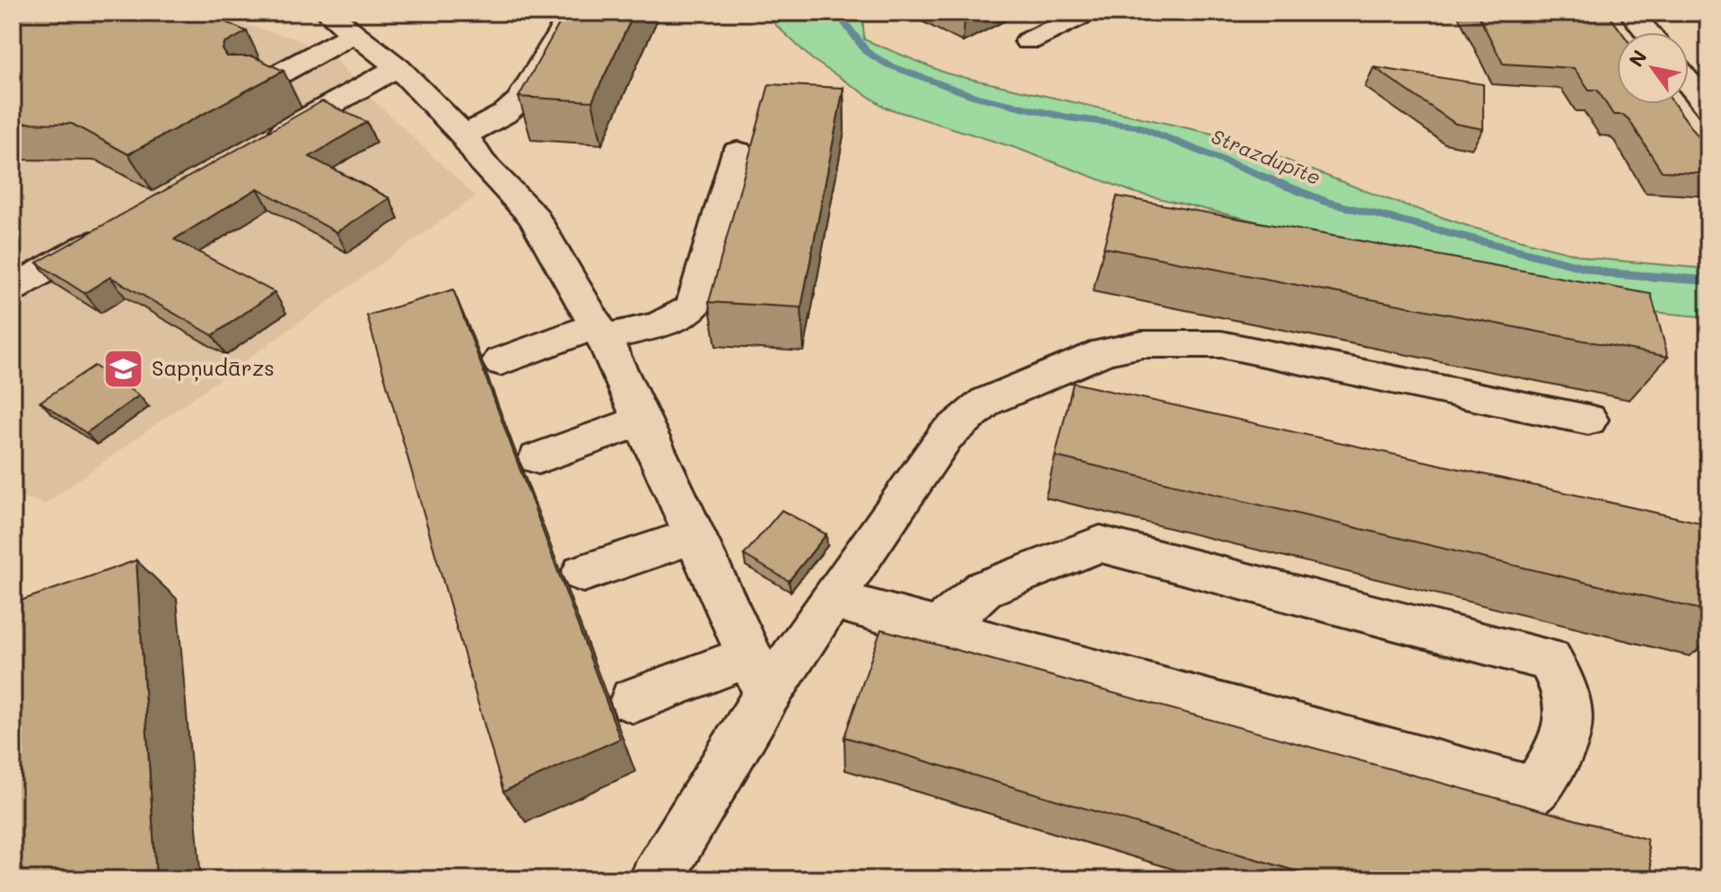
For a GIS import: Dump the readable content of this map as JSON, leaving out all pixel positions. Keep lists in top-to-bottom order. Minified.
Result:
{"water":["Strazdupīte"],"places":{"school or university":["Sapņudārzs"]},"north":"top left"}
